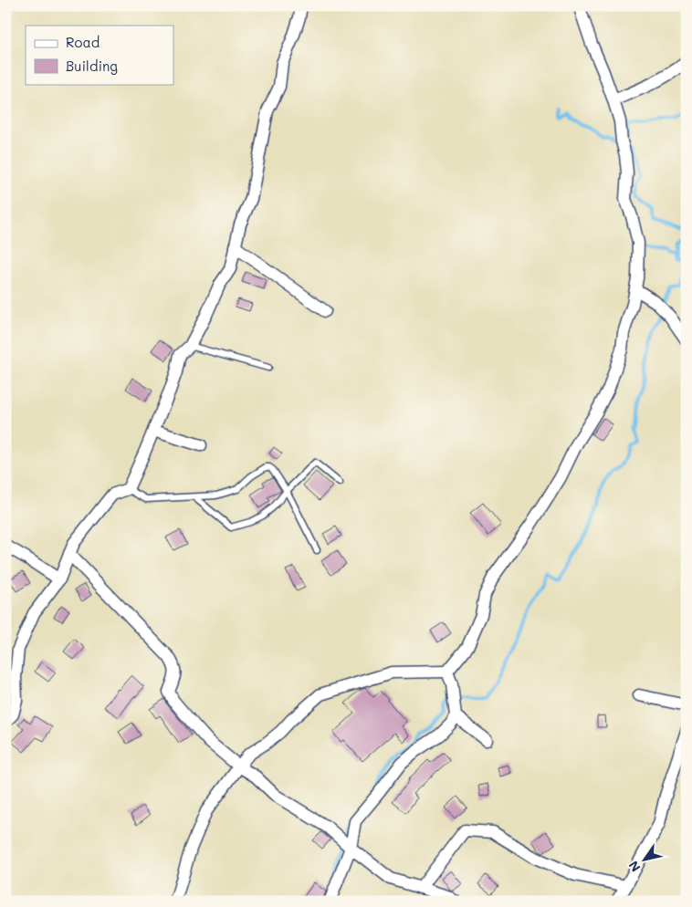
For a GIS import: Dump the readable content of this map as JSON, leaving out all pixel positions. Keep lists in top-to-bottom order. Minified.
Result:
{"legend":["Road","Building"],"north":"bottom left"}
